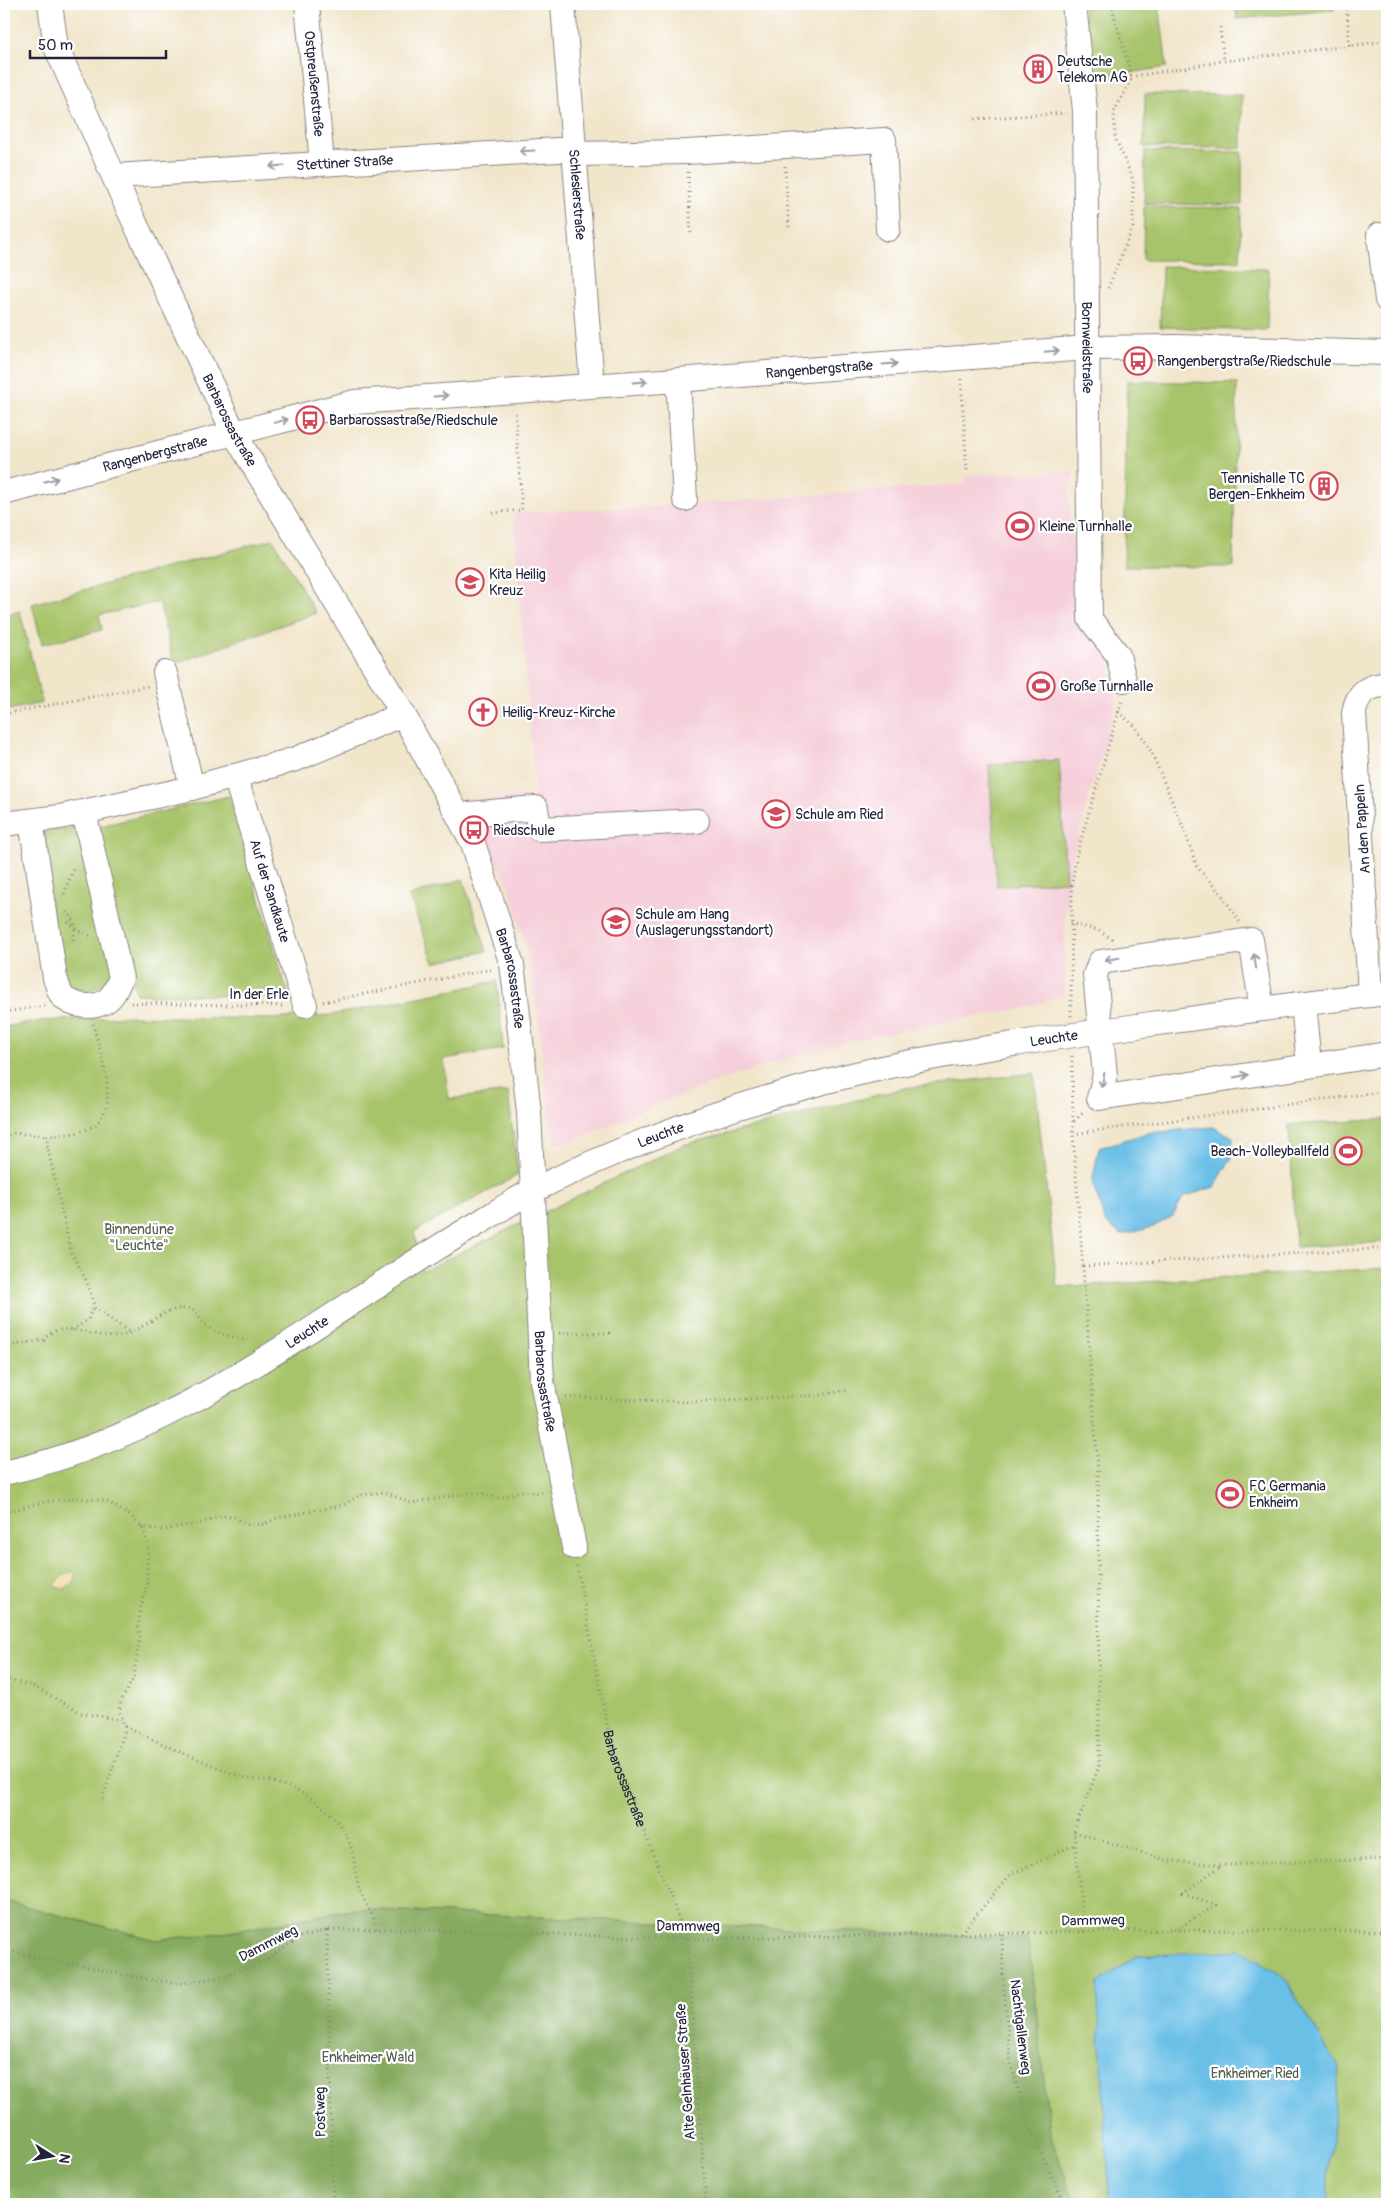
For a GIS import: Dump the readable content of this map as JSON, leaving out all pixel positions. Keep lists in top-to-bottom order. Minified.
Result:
{"streets":{"street":["Ostpreußenstraße","Stettiner Straße","Schlesierstraße","Bornweidstraße","Rangenbergstraße","Barbarossastraße","An den Pappeln","Auf der Sandkaute","Leuchte"],"path":["In der Erle","Dammweg","Nachtigallenweg","Alte Gelnhäuser Straße","Postweg"]},"crossings":[["Ostpreußenstraße","Stettiner Straße"],["Stettiner Straße","Schlesierstraße"],["Stettiner Straße","Barbarossastraße"],["Schlesierstraße","Rangenbergstraße"],["Bornweidstraße","Rangenbergstraße"],["Rangenbergstraße","Barbarossastraße"],["Barbarossastraße","In der Erle"],["Barbarossastraße","Leuchte"],["Barbarossastraße","Dammweg"],["Barbarossastraße","Alte Gelnhäuser Straße"],["An den Pappeln","Leuchte"],["Auf der Sandkaute","In der Erle"],["Dammweg","Nachtigallenweg"],["Dammweg","Alte Gelnhäuser Straße"],["Dammweg","Postweg"]],"one_way":["Stettiner Straße","Rangenbergstraße"],"parks":["Binnendüne \"Leuchte\"","Enkheimer Wald","Enkheimer Ried"],"places":{"building":["Deutsche Telekom AG","Tennishalle TC Bergen-Enkheim"],"bus stop":["Rangenbergstraße/Riedschule","Barbarossastraße/Riedschule","Riedschule"],"sports":["Kleine Turnhalle","Große Turnhalle","Beach-Volleyballfeld","FC Germania Enkheim"],"school or university":["Kita Heilig Kreuz","Schule am Ried","Schule am Hang (Auslagerungsstandort)"],"church":["Heilig-Kreuz-Kirche"]},"scale_bar":"50 m","north":"right"}
